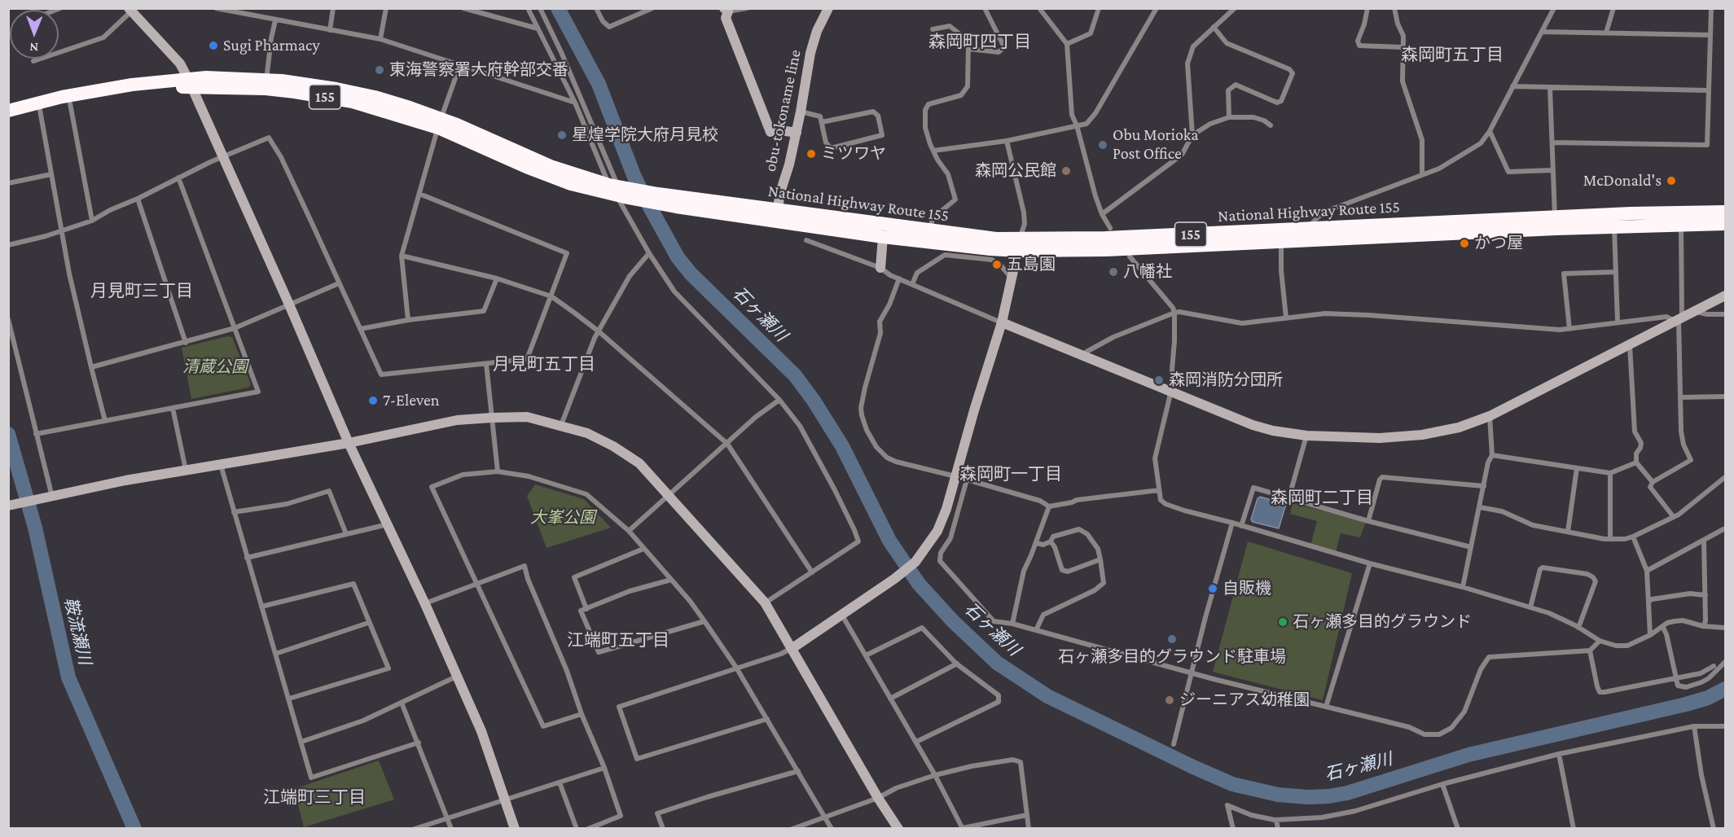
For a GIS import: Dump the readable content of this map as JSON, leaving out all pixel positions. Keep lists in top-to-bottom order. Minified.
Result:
{"streets":{"highway":["155","National Highway Route 155"],"street":["obu-tokoname line"]},"crossings":[["obu-tokoname line","National Highway Route 155"]],"districts":["森岡町四丁目","森岡町五丁目","月見町三丁目","月見町五丁目","森岡町一丁目","森岡町二丁目","江端町五丁目","江端町三丁目"],"water":["石ヶ瀬川","鞍流瀬川"],"parks":["清蔵公園","大峯公園"],"places":["Sugi Pharmacy","東海警察署大府幹部交番","星煌学院大府月見校","Obu Morioka Post Office","ミツワヤ","森岡公民館","McDonald's","かつ屋","五島園","八幡社","森岡消防分団所","7-Eleven","自販機","石ヶ瀬多目的グラウンド","石ヶ瀬多目的グラウンド駐車場","ジーニアス幼稚園"],"north":"bottom"}
